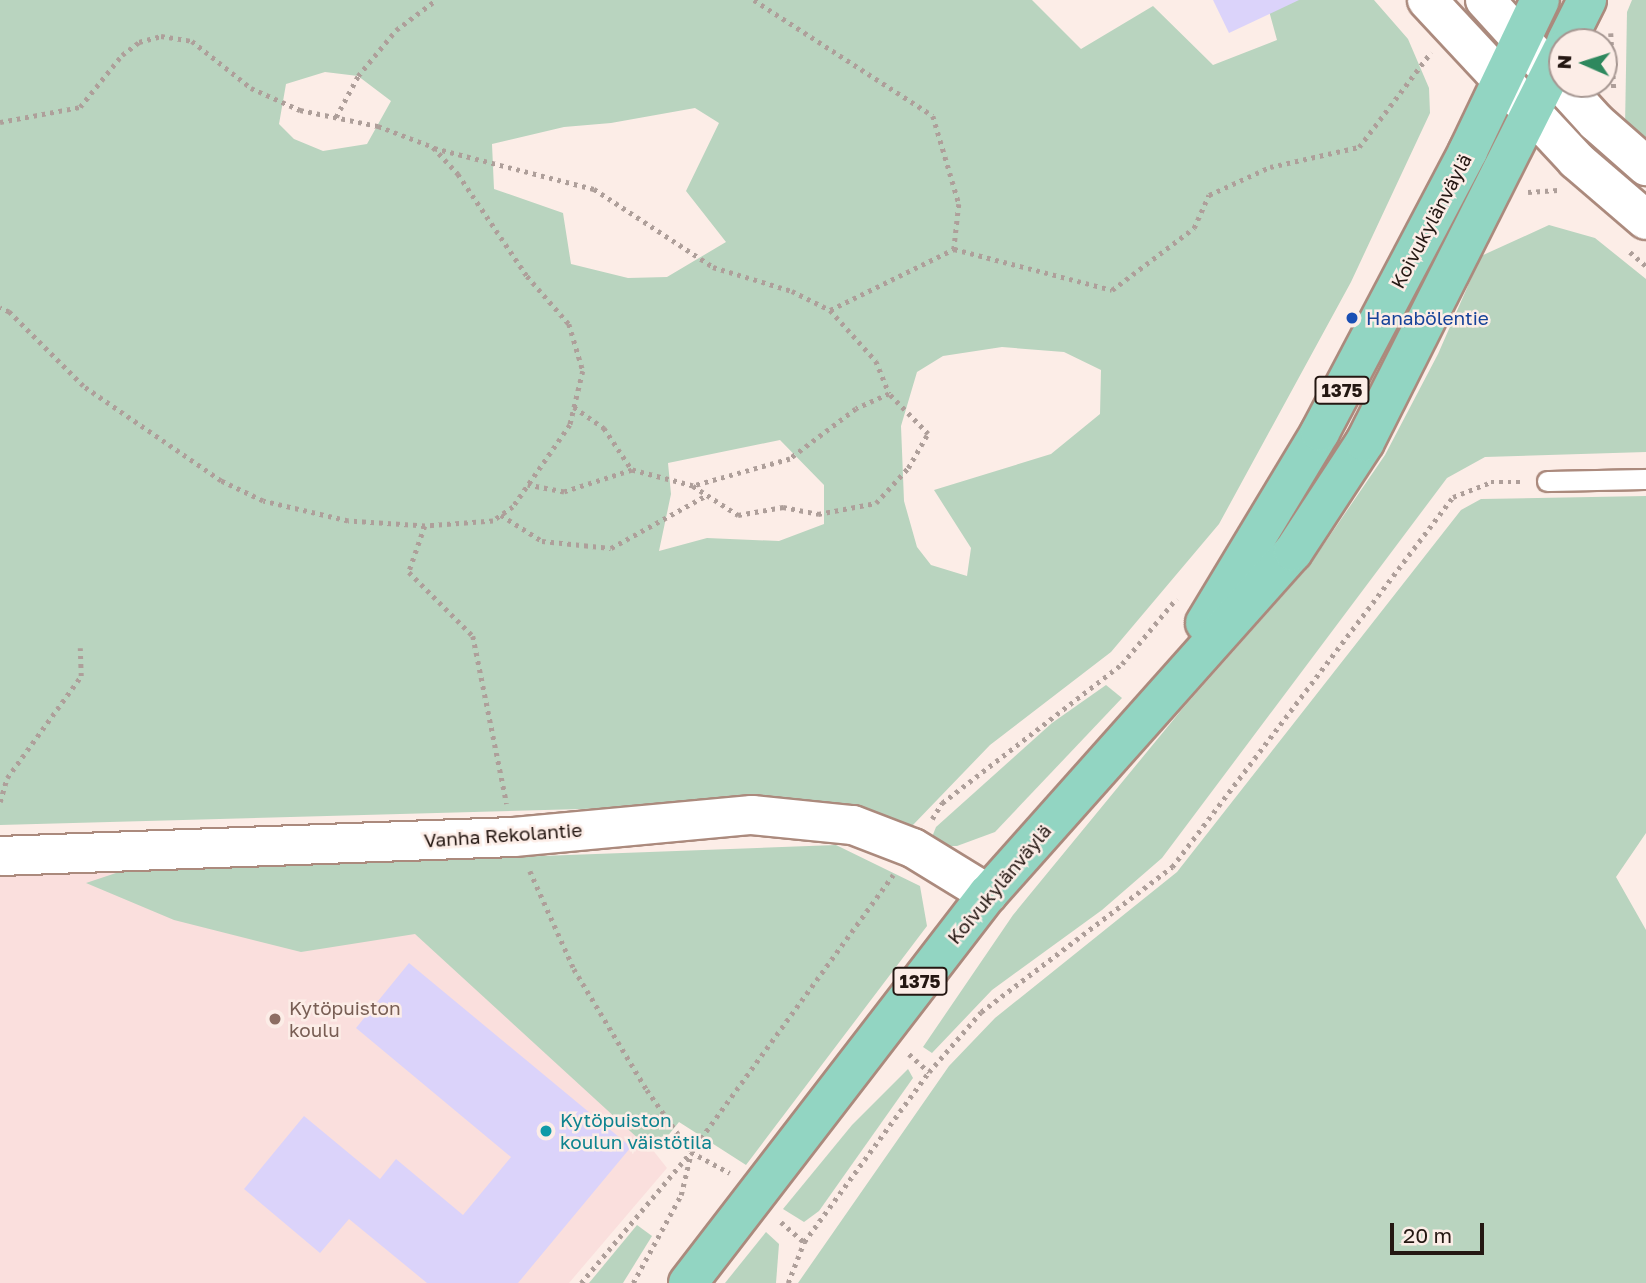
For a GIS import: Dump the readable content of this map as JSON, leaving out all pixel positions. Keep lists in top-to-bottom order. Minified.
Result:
{"streets":{"main road":["Koivukylänväylä","1375"],"street":["Vanha Rekolantie"]},"crossings":[["Koivukylänväylä","Vanha Rekolantie"]],"places":["Hanabölentie","Kytöpuiston koulu","Kytöpuiston koulun väistötila"],"scale_bar":"20 m","north":"left"}
